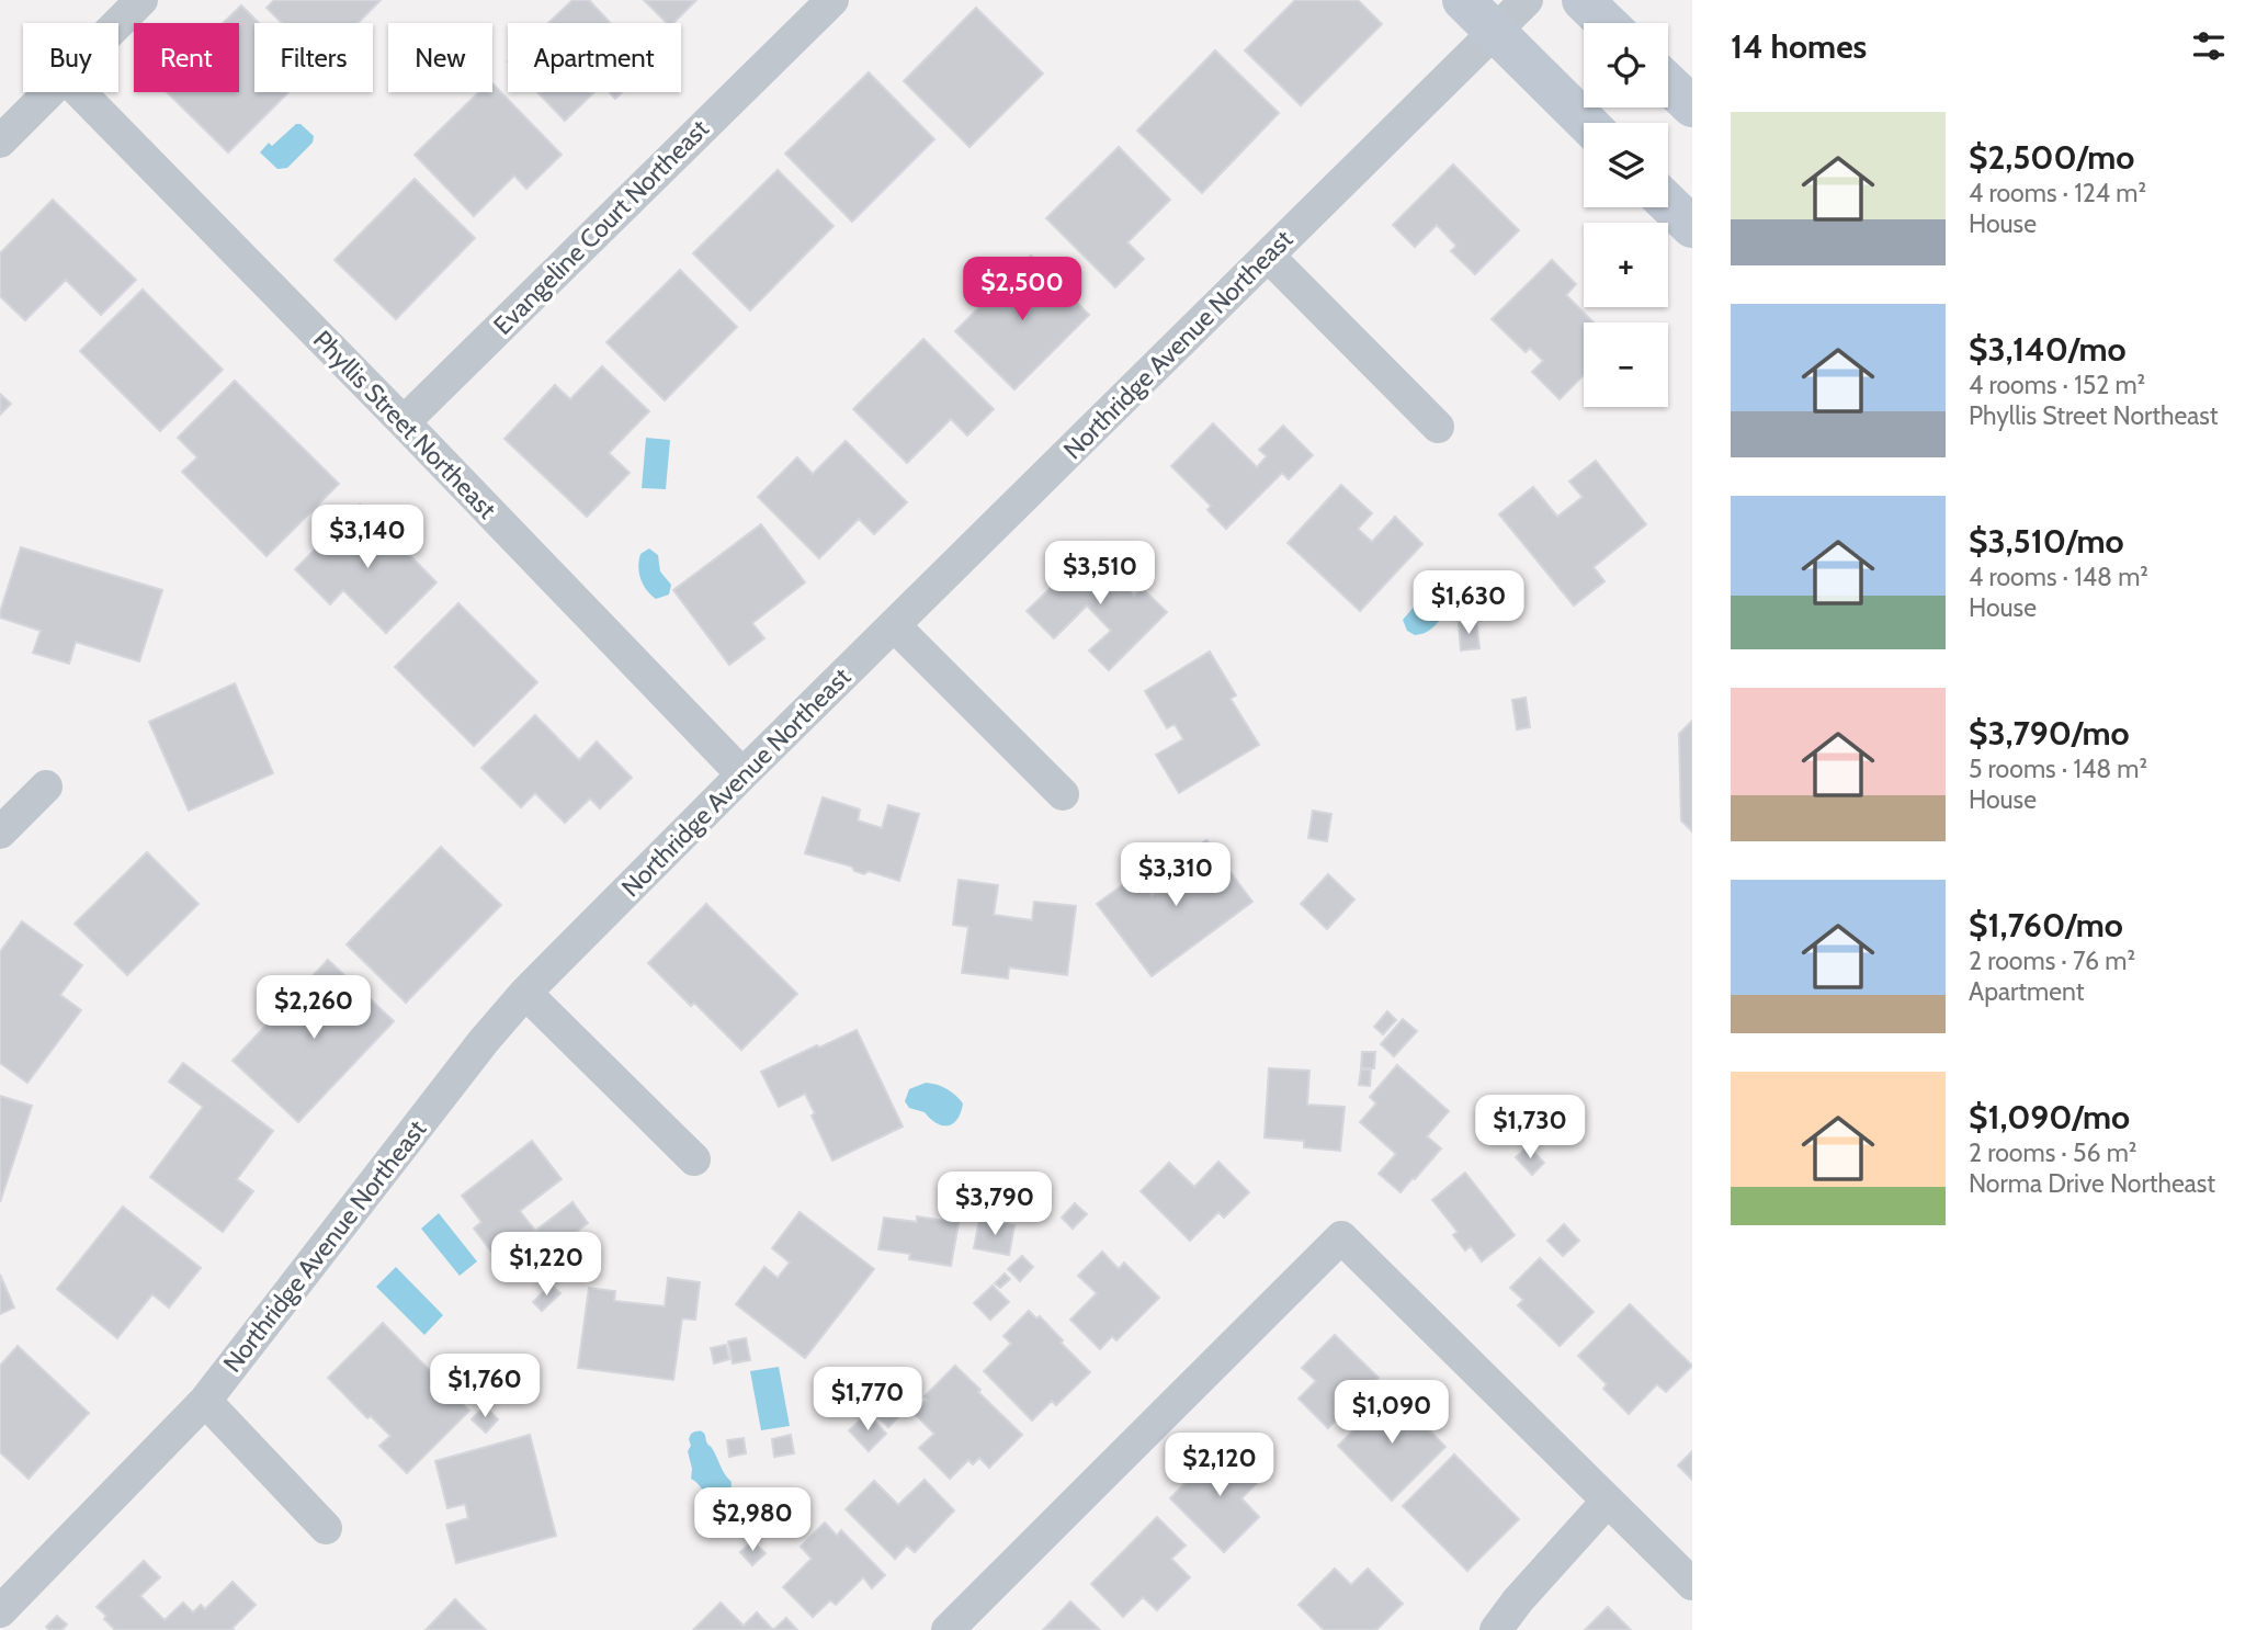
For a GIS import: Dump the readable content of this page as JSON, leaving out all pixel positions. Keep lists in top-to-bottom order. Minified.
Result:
{"streets":{"street":["Evangeline Court Northeast","Northridge Avenue Northeast","Phyllis Street Northeast"]},"crossings":[["Evangeline Court Northeast","Phyllis Street Northeast"],["Northridge Avenue Northeast","Phyllis Street Northeast"]],"page":{"heading":"14 homes","map_buttons":["+","−"],"chip":["Buy","Rent","Filters","New","Apartment"],"list":[{"name":"$2,500/mo","note":"4 rooms · 124 m² · House"},{"name":"$3,140/mo","note":"4 rooms · 152 m² · Phyllis Street Northeast"},{"name":"$3,510/mo","note":"4 rooms · 148 m² · House"},{"name":"$3,790/mo","note":"5 rooms · 148 m² · House"},{"name":"$1,760/mo","note":"2 rooms · 76 m² · Apartment"},{"name":"$1,090/mo","note":"2 rooms · 56 m² · Norma Drive Northeast"}],"price":["$2,500","$3,140","$3,510","$1,630","$3,310","$2,260","$1,730","$3,790","$1,220","$1,760","$1,770","$1,090","$2,120","$2,980"]}}
